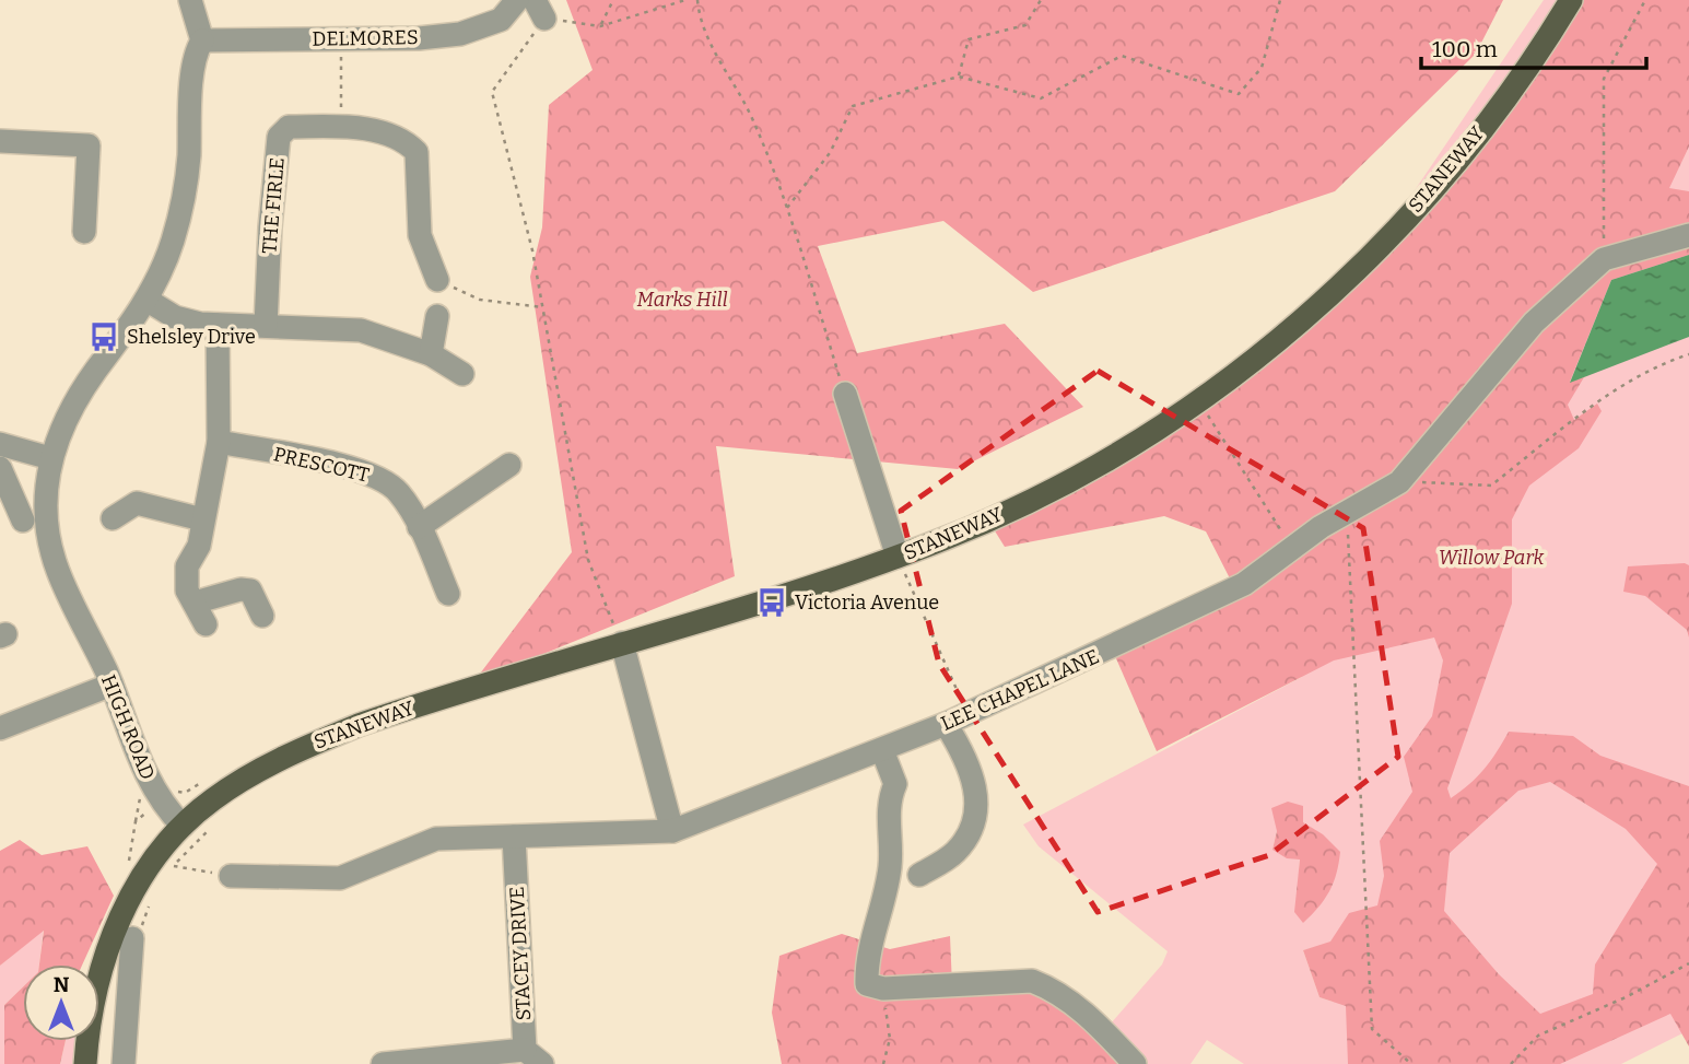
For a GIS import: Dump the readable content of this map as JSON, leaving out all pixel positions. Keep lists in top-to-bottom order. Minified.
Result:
{"streets":{"main road":["STANEWAY"],"street":["DELMORES","THE FIRLE","PRESCOTT","LEE CHAPEL LANE","HIGH ROAD","STACEY DRIVE"]},"crossings":[["DELMORES","HIGH ROAD"],["STANEWAY","HIGH ROAD"],["LEE CHAPEL LANE","STACEY DRIVE"]],"parks":["Marks Hill","Willow Park"],"places":{"bus stop":["Shelsley Drive","Victoria Avenue"]},"scale_bar":"100 m","north":"top"}
